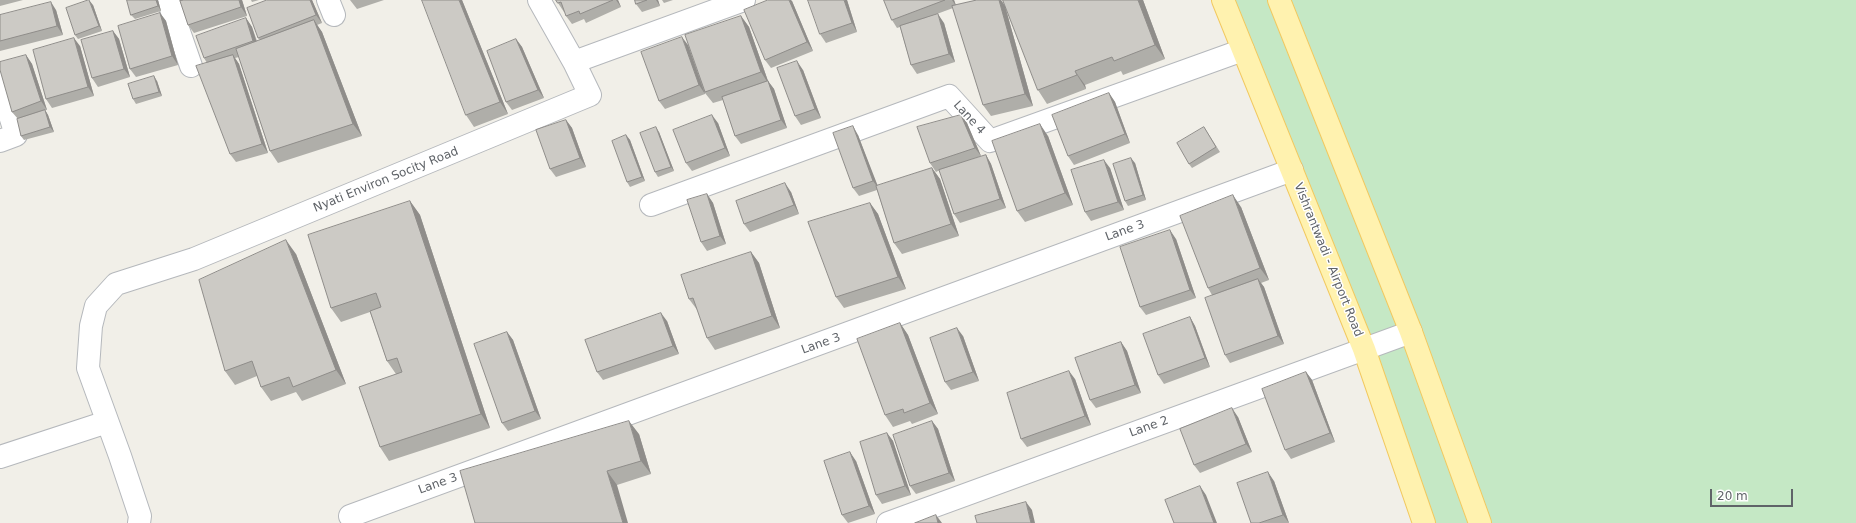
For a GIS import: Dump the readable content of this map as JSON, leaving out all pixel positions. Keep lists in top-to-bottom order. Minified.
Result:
{"streets":{"main road":["Vishrantwadi - Airport Road"],"street":["Lane 4","Nyati Environ Socity Road","Lane 3","Lane 2"]},"crossings":[["Lane 4","Vishrantwadi - Airport Road"],["Lane 3","Vishrantwadi - Airport Road"],["Vishrantwadi - Airport Road","Lane 2"]],"scale_bar":"20 m"}
